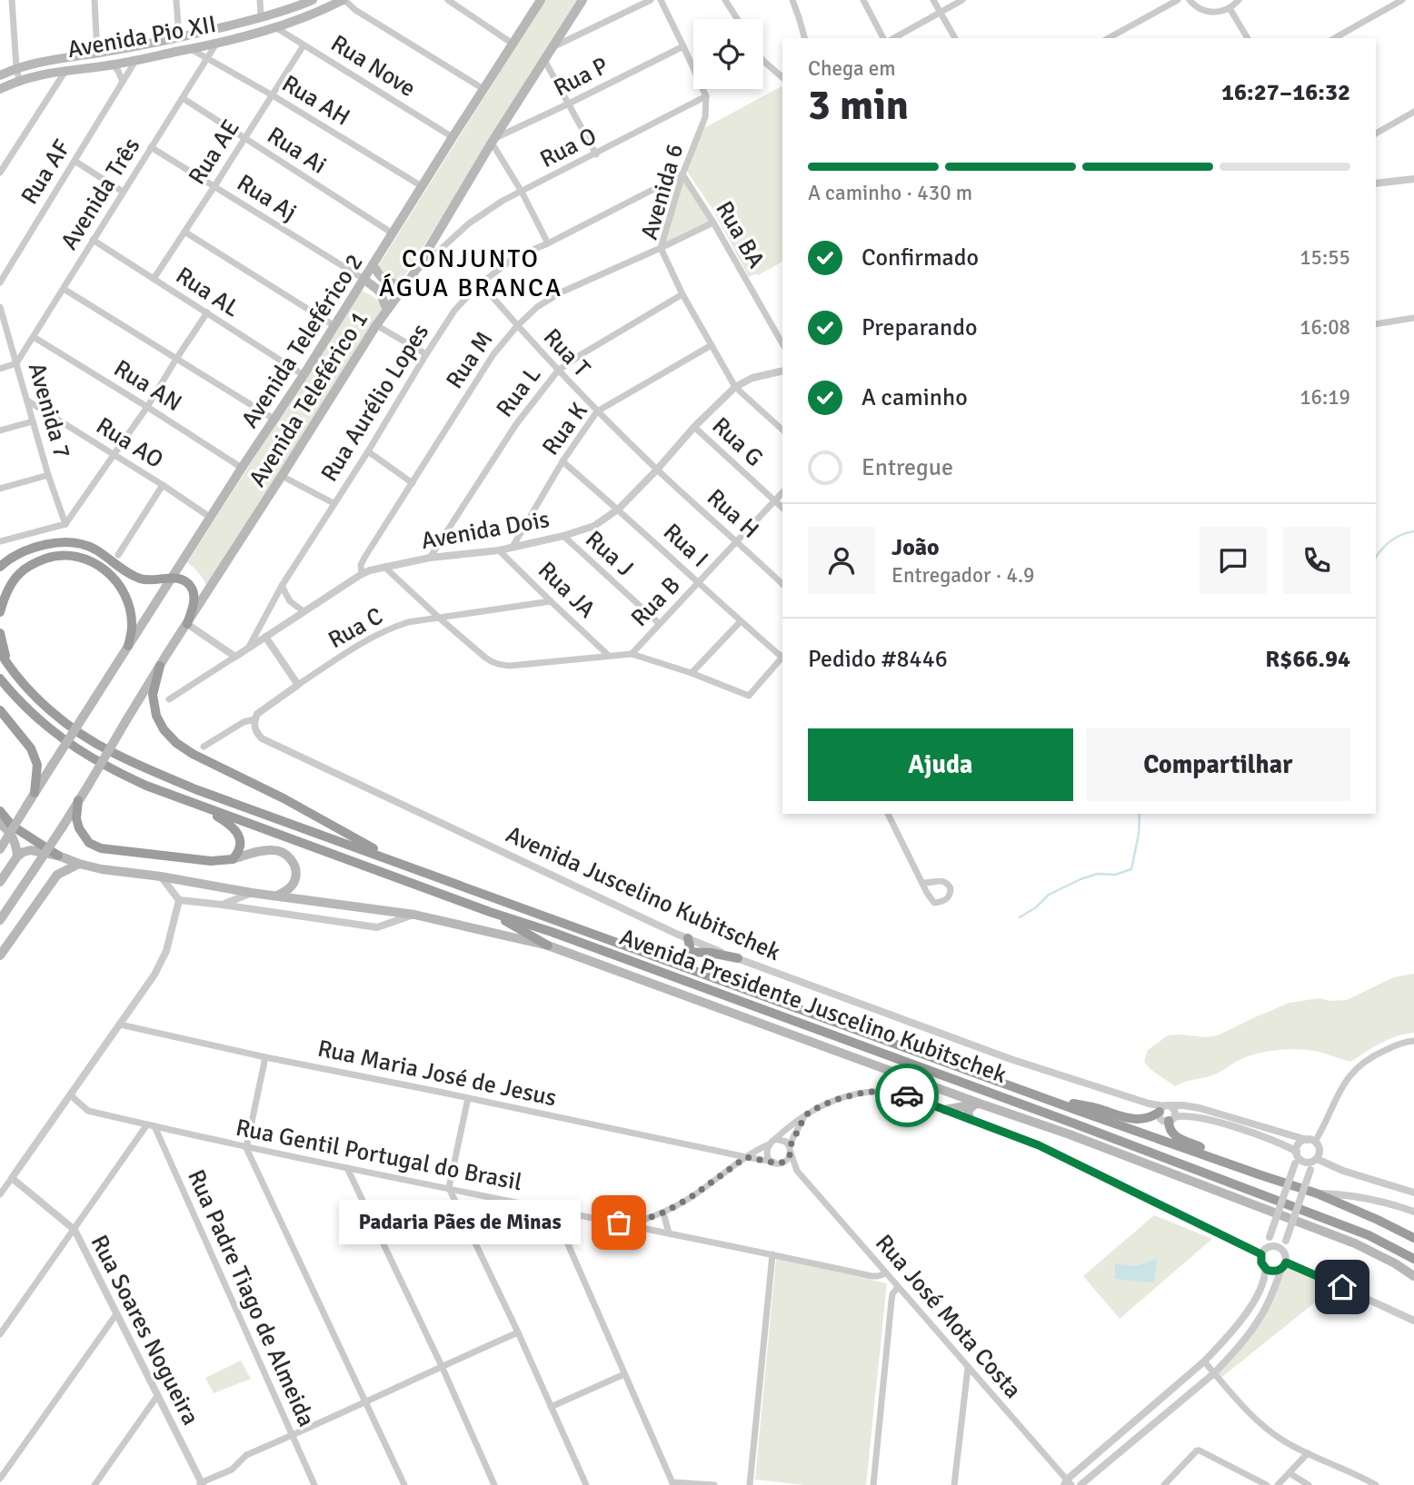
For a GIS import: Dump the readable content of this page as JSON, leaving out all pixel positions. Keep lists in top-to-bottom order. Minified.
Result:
{"streets":{"highway":["Avenida Presidente Juscelino Kubitschek"],"main road":["Avenida Pio XII","Avenida Teleférico 2","Avenida Teleférico 1"],"street":["Rua Nove","Rua P","Rua AH","Rua O","Rua Ai","Rua AE","Rua AF","Avenida 6","Avenida Três","Rua Aj","Rua BA","Rua AL","Rua T","Rua M","Rua AN","Rua L","Rua Aurélio Lopes","Avenida 7","Rua K","Rua G","Rua AO","Rua H","Avenida Dois","Rua I","Rua J","Rua JA","Rua B","Rua C","Avenida Juscelino Kubitschek","Rua Maria José de Jesus","Rua Gentil Portugal do Brasil","Rua Padre Tiago de Almeida","Rua José Mota Costa","Rua Soares Nogueira"]},"crossings":[["Avenida Pio XII","Rua Nove"],["Avenida Pio XII","Rua AH"],["Avenida Pio XII","Rua AF"],["Avenida Pio XII","Avenida Três"],["Rua Nove","Rua AE"],["Rua Nove","Avenida Teleférico 2"],["Rua P","Avenida Teleférico 1"],["Rua AH","Rua AE"],["Rua AH","Avenida Três"],["Rua AH","Avenida Teleférico 2"],["Rua O","Avenida 6"],["Rua O","Avenida Teleférico 1"],["Rua Ai","Rua AE"],["Rua Ai","Avenida Três"],["Rua Ai","Avenida Teleférico 2"],["Rua AE","Rua Aj"],["Rua AE","Rua AL"],["Avenida 6","Rua BA"],["Avenida 6","Rua M"],["Avenida 6","Rua L"],["Avenida 6","Rua Aurélio Lopes"],["Avenida 6","Rua K"],["Avenida 6","Avenida Dois"],["Avenida Três","Rua Aj"],["Avenida Três","Rua AL"],["Avenida Três","Rua AN"],["Avenida Três","Avenida 7"],["Rua Aj","Avenida Teleférico 2"],["Rua BA","Rua M"],["Rua BA","Rua Aurélio Lopes"],["Rua AL","Avenida Teleférico 2"],["Avenida Teleférico 2","Rua AN"],["Avenida Teleférico 2","Rua AO"],["Rua T","Rua M"],["Rua T","Rua L"],["Rua T","Rua Aurélio Lopes"],["Rua T","Rua K"],["Rua T","Rua H"],["Rua T","Avenida Dois"],["Rua M","Avenida Dois"],["Rua L","Avenida Dois"],["Rua Aurélio Lopes","Avenida Dois"],["Avenida 7","Rua AO"],["Rua K","Avenida Dois"],["Rua K","Rua I"],["Rua G","Avenida Dois"],["Rua G","Rua B"],["Rua H","Avenida Dois"],["Rua H","Rua B"],["Avenida Dois","Rua I"],["Avenida Dois","Rua J"],["Avenida Dois","Rua JA"],["Rua I","Rua B"],["Rua J","Rua B"],["Rua JA","Rua C"],["Rua C","Avenida Juscelino Kubitschek"],["Rua Gentil Portugal do Brasil","Rua Padre Tiago de Almeida"],["Rua Gentil Portugal do Brasil","Rua José Mota Costa"]],"districts":["CONJUNTO ÁGUA BRANCA"],"places":["Padaria Pães de Minas"],"page":{"heading":["3 min","Chega em","16:27–16:32"],"panel":["João","Entregador · 4.9","Pedido #8446","R$66.94"],"bar":"A caminho · 430 m","list":[["Confirmado","15:55"],["Preparando","16:08"],["A caminho","16:19"],"Entregue"],"buttons":["Ajuda","Compartilhar"],"bubble":"Padaria Pães de Minas"}}
